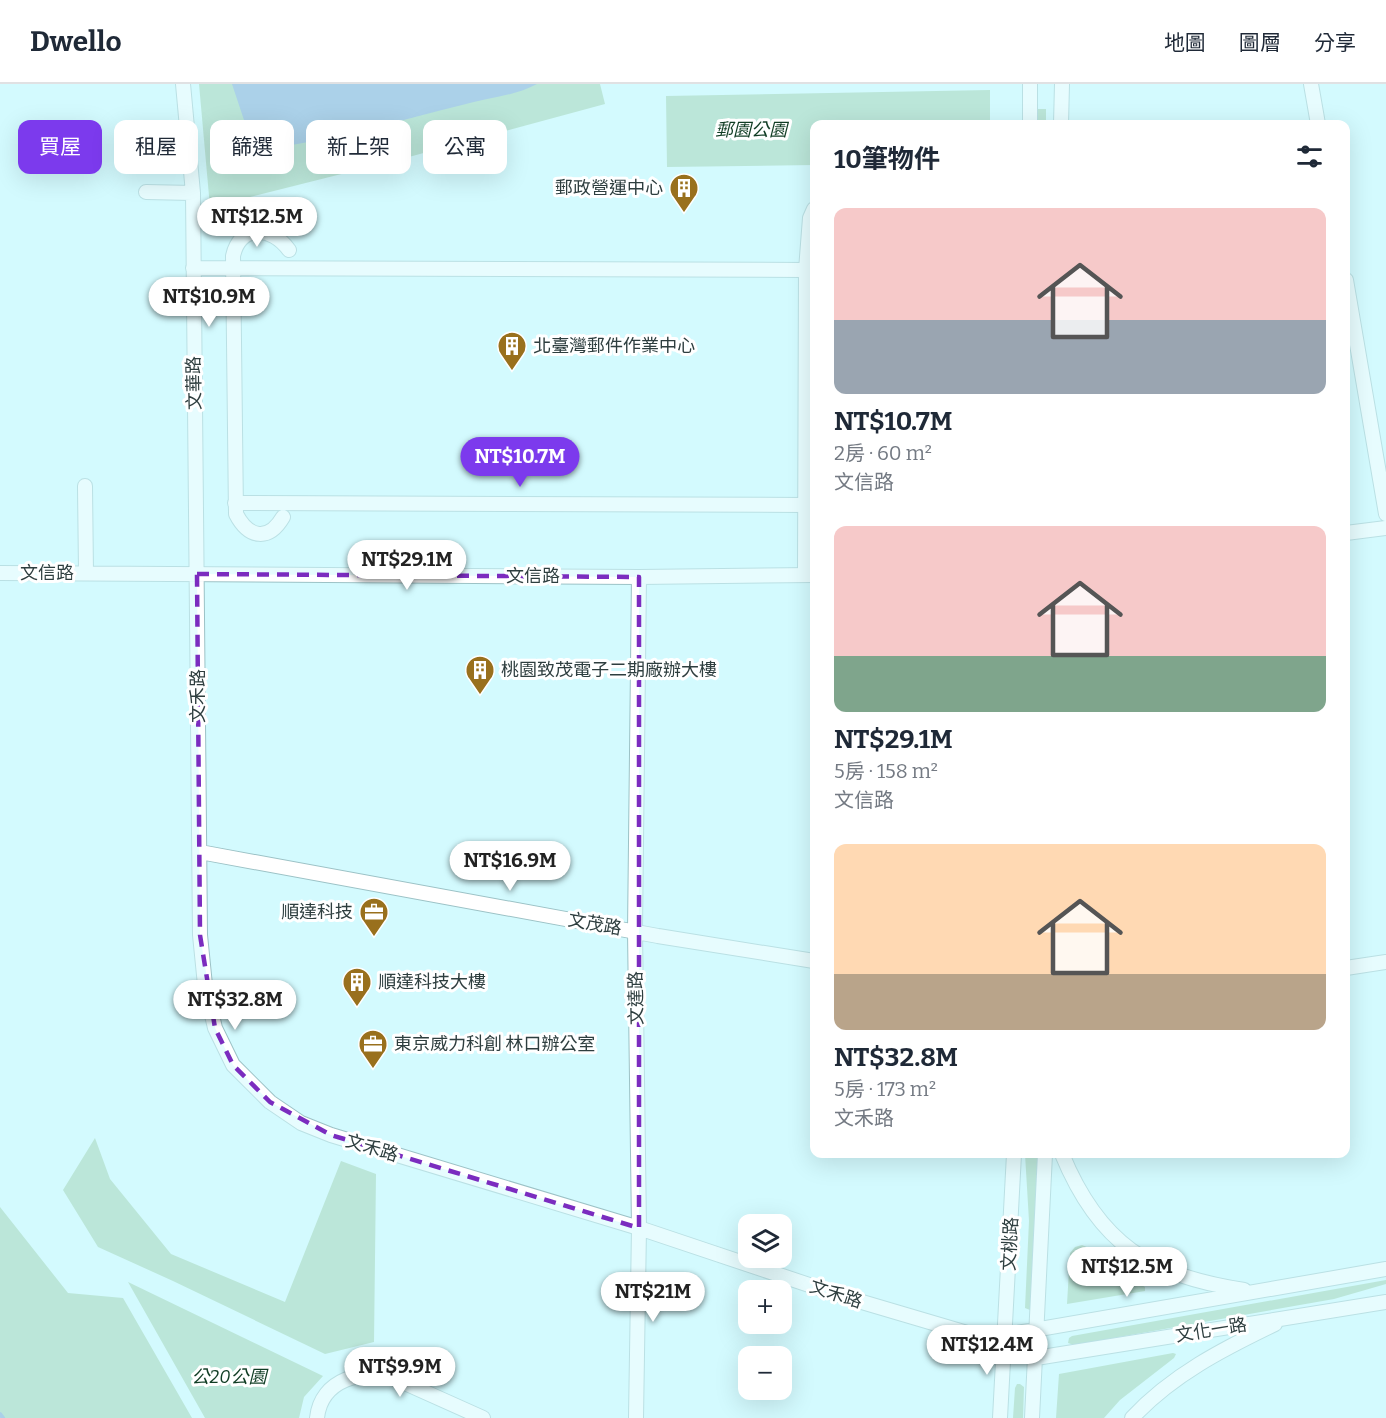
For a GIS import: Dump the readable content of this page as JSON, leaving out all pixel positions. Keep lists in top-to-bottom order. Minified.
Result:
{"streets":{"street":["文華路","文信路","文禾路","文茂路","文達路","文桃路","文化一路"]},"crossings":[["文華路","文信路"],["文華路","文禾路"],["文信路","文禾路"],["文信路","文達路"],["文禾路","文茂路"],["文禾路","文達路"],["文禾路","文桃路"],["文禾路","文化一路"],["文茂路","文達路"],["文桃路","文化一路"]],"parks":["郵園公園","公20公園"],"places":{"building":["郵政營運中心","北臺灣郵件作業中心","桃園致茂電子二期廠辦大樓","順達科技大樓"],"office":["順達科技","東京威力科創 林口辦公室"]},"page":{"header":"Dwello","nav":["地圖","圖層","分享"],"chip":["買屋","租屋","篩選","新上架","公寓"],"heading":"10筆物件","list":[{"name":"NT$10.7M","note":"2房 · 60 m² · 文信路"},{"name":"NT$29.1M","note":"5房 · 158 m² · 文信路"},{"name":"NT$32.8M","note":"5房 · 173 m² · 文禾路"}],"price":["NT$12.5M","NT$10.9M","NT$10.7M","NT$29.1M","NT$16.9M","NT$32.8M","NT$12.5M","NT$21M","NT$12.4M","NT$9.9M"],"map_buttons":["+","−"]}}
